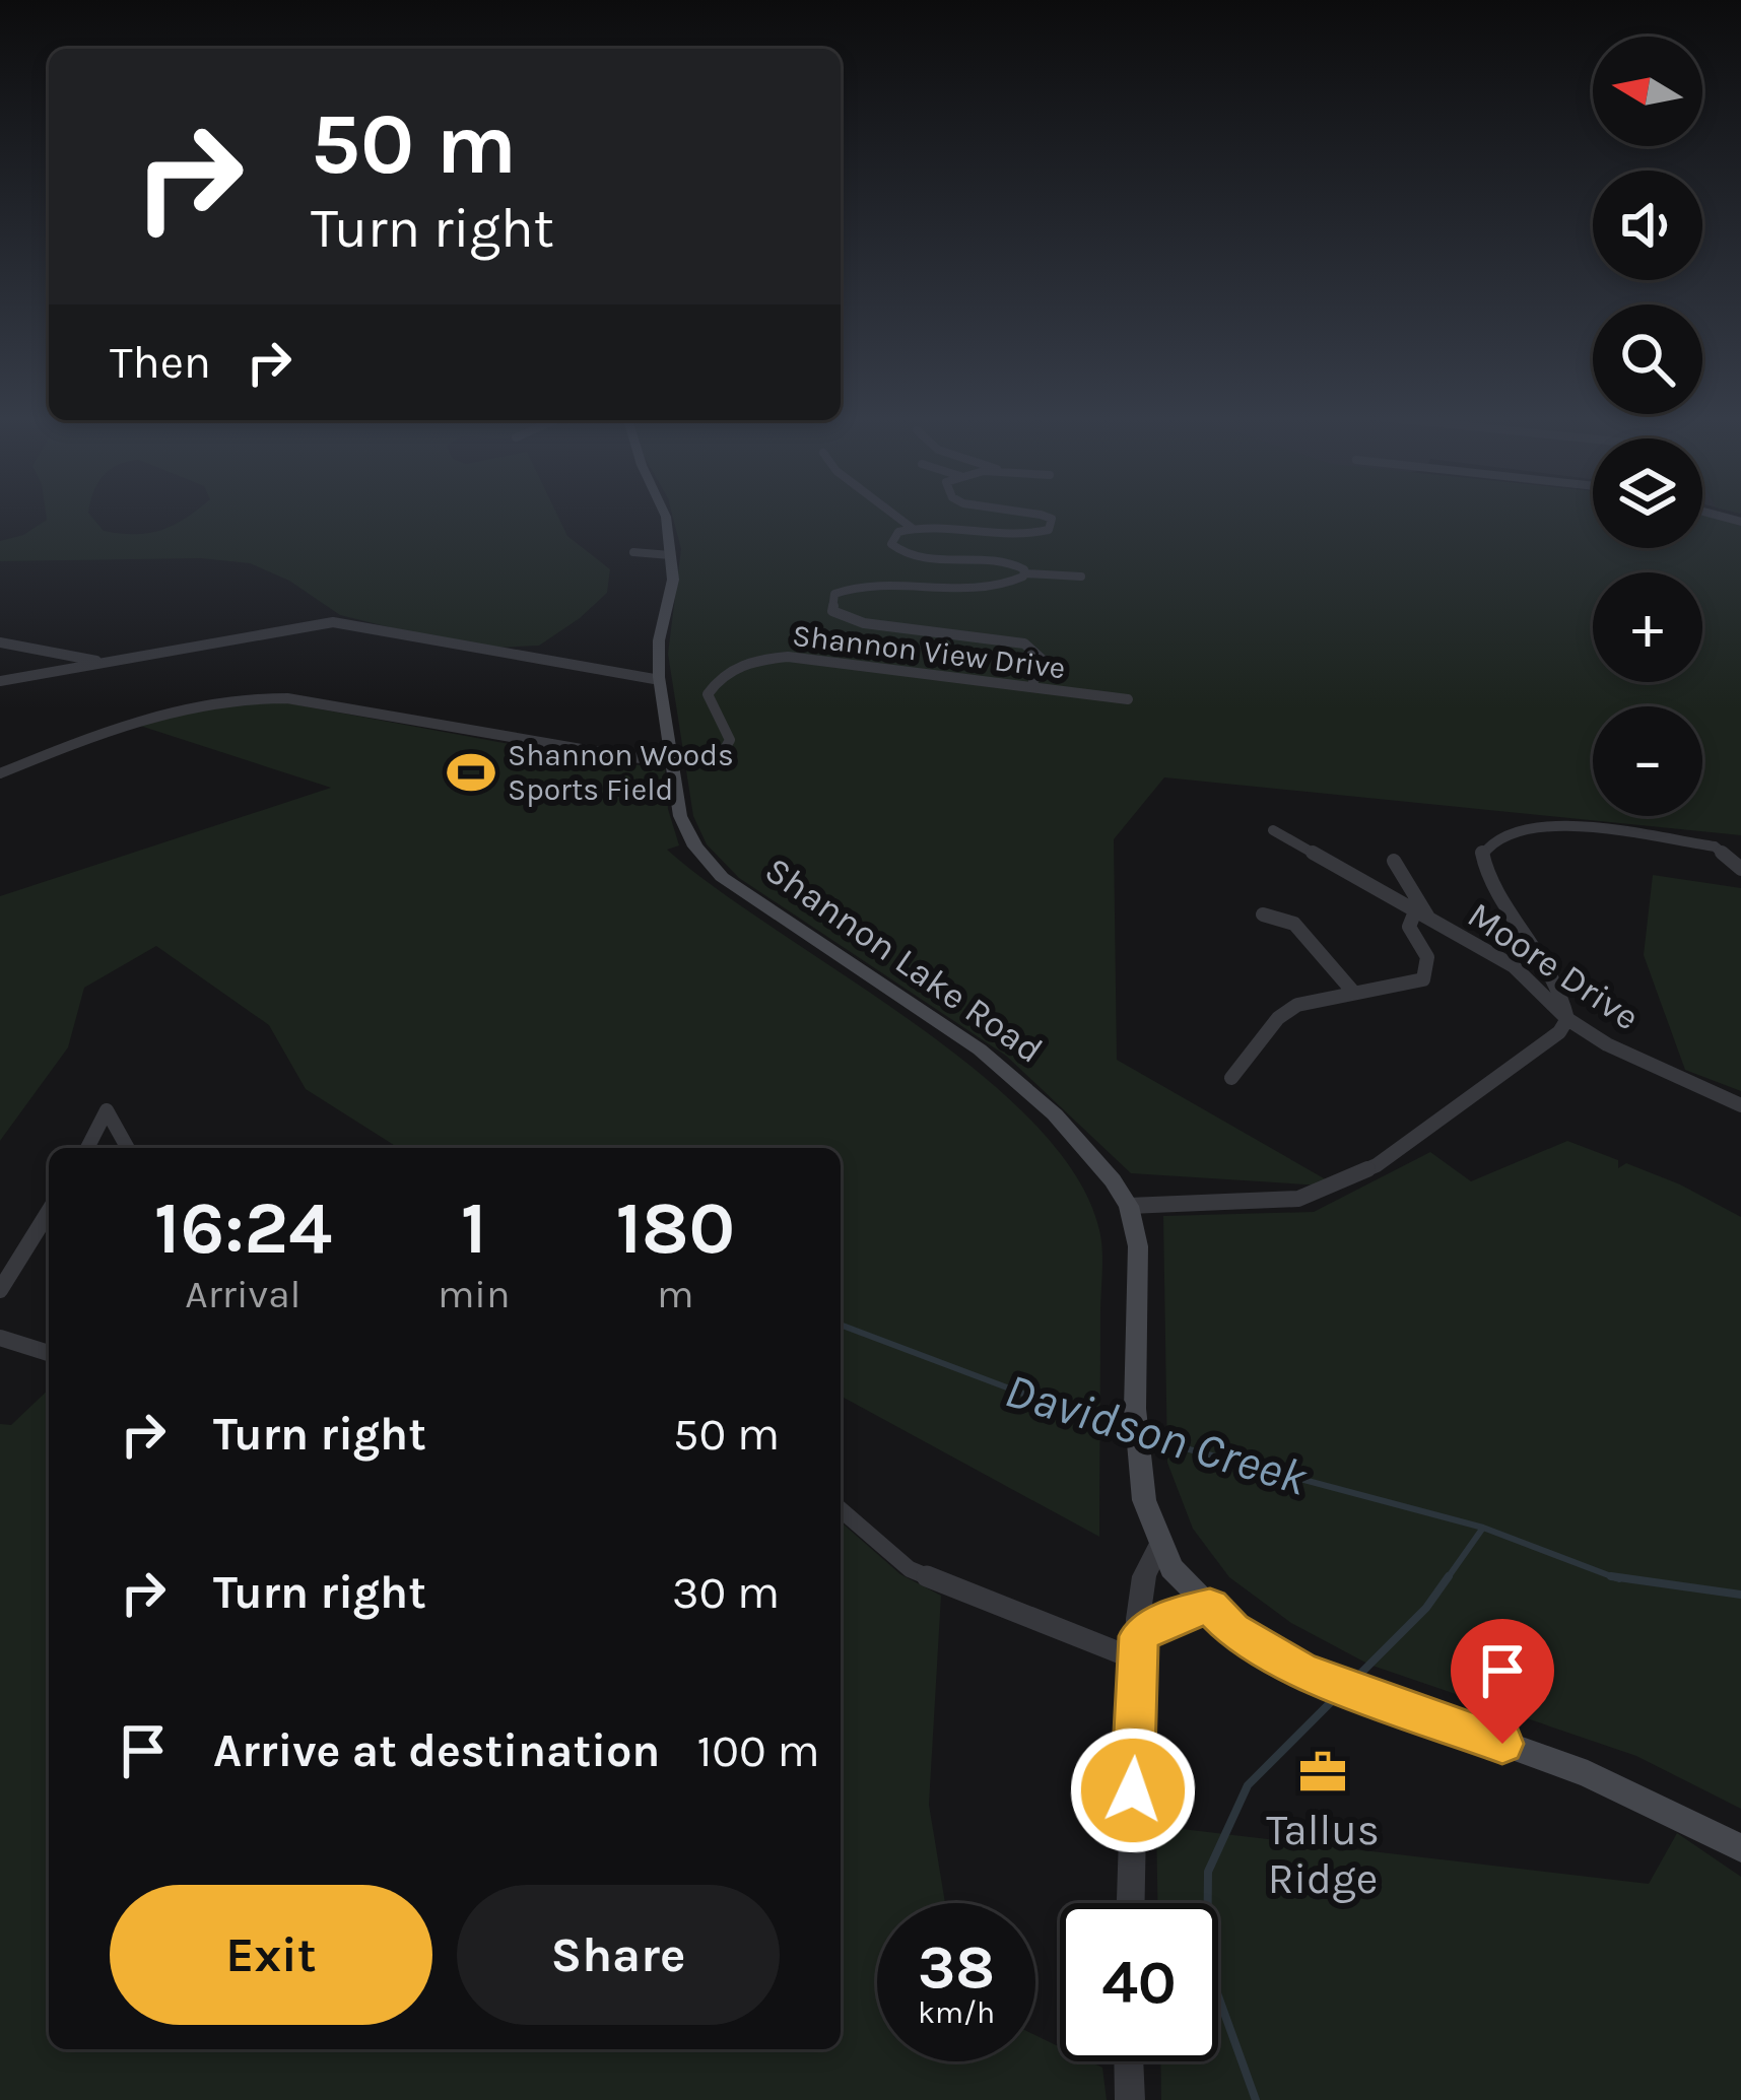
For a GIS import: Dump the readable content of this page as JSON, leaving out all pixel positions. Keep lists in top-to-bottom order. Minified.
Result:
{"streets":{"main road":["Shannon Lake Road"],"street":["Shannon View Drive","Moore Drive"]},"crossings":[["Shannon View Drive","Shannon Lake Road"]],"water":["Davidson Creek"],"places":{"sports":["Shannon Woods Sports Field"],"office":["Tallus Ridge"]},"north":"left","page":{"map_buttons":["+","−"],"turn":["50 m","Turn right"],"then":"Then","eta":["16:24","Arrival","1","min","180","m"],"list":[{"name":"Turn right","value":"50 m"},{"name":"Turn right","value":"30 m"},{"name":"Arrive at destination","value":"100 m"}],"buttons":["Exit","Share"],"speed":"38 km/h","limit":"40"}}
